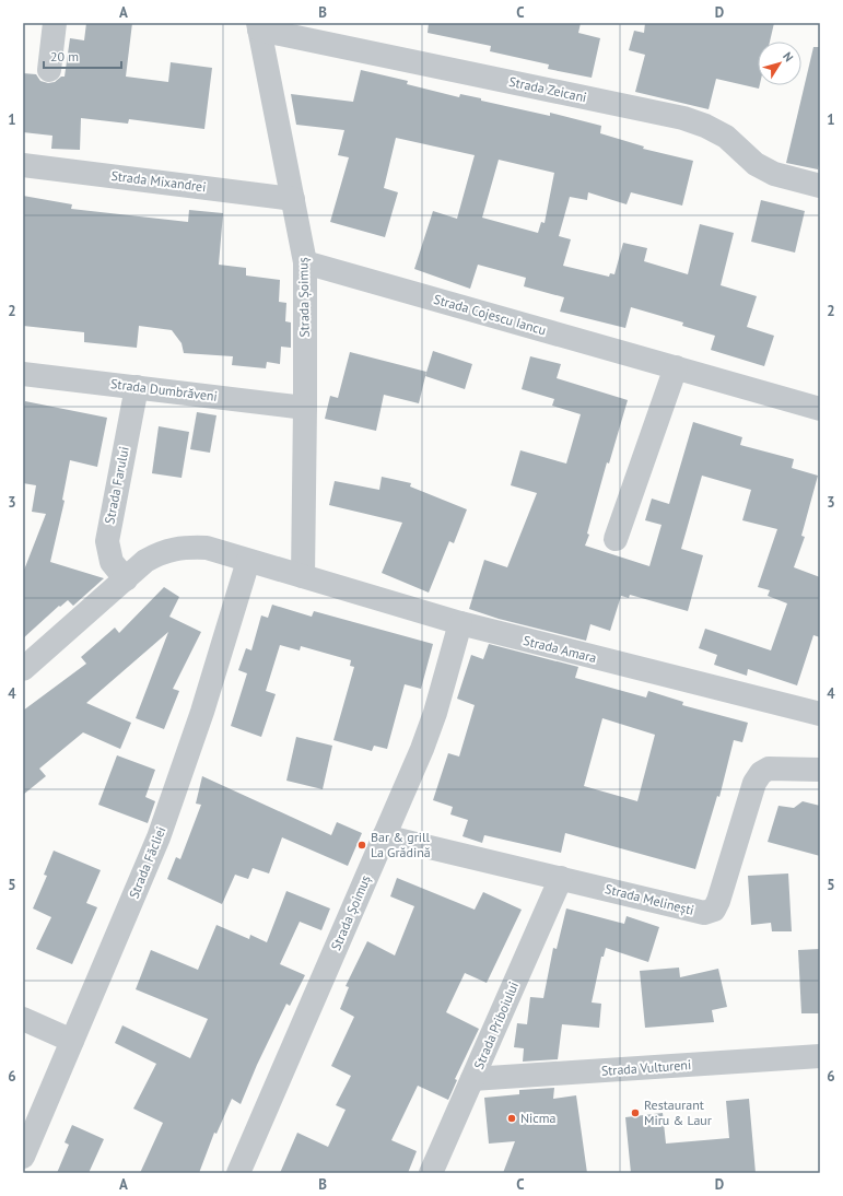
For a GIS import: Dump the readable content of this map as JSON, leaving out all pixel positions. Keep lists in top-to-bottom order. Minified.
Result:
{"streets":{"street":["Strada Zeicani","Strada Mixandrei","Strada Șoimuș","Strada Cojescu Iancu","Strada Dumbrăveni","Strada Farului","Strada Amara","Strada Făcliei","Strada Melinești","Strada Priboiului","Strada Vultureni"]},"crossings":[["Strada Zeicani","Strada Șoimuș"],["Strada Mixandrei","Strada Șoimuș"],["Strada Șoimuș","Strada Cojescu Iancu"],["Strada Șoimuș","Strada Dumbrăveni"],["Strada Șoimuș","Strada Amara"],["Strada Șoimuș","Strada Melinești"],["Strada Dumbrăveni","Strada Farului"],["Strada Melinești","Strada Priboiului"],["Strada Priboiului","Strada Vultureni"]],"places":["Bar & grill La Grădină","Restaurant Miru & Laur","Nicma"],"scale_bar":"20 m","north":"top right","grid":{"columns":["A","B","C","D"],"rows":["1","2","3","4","5","6"]}}
